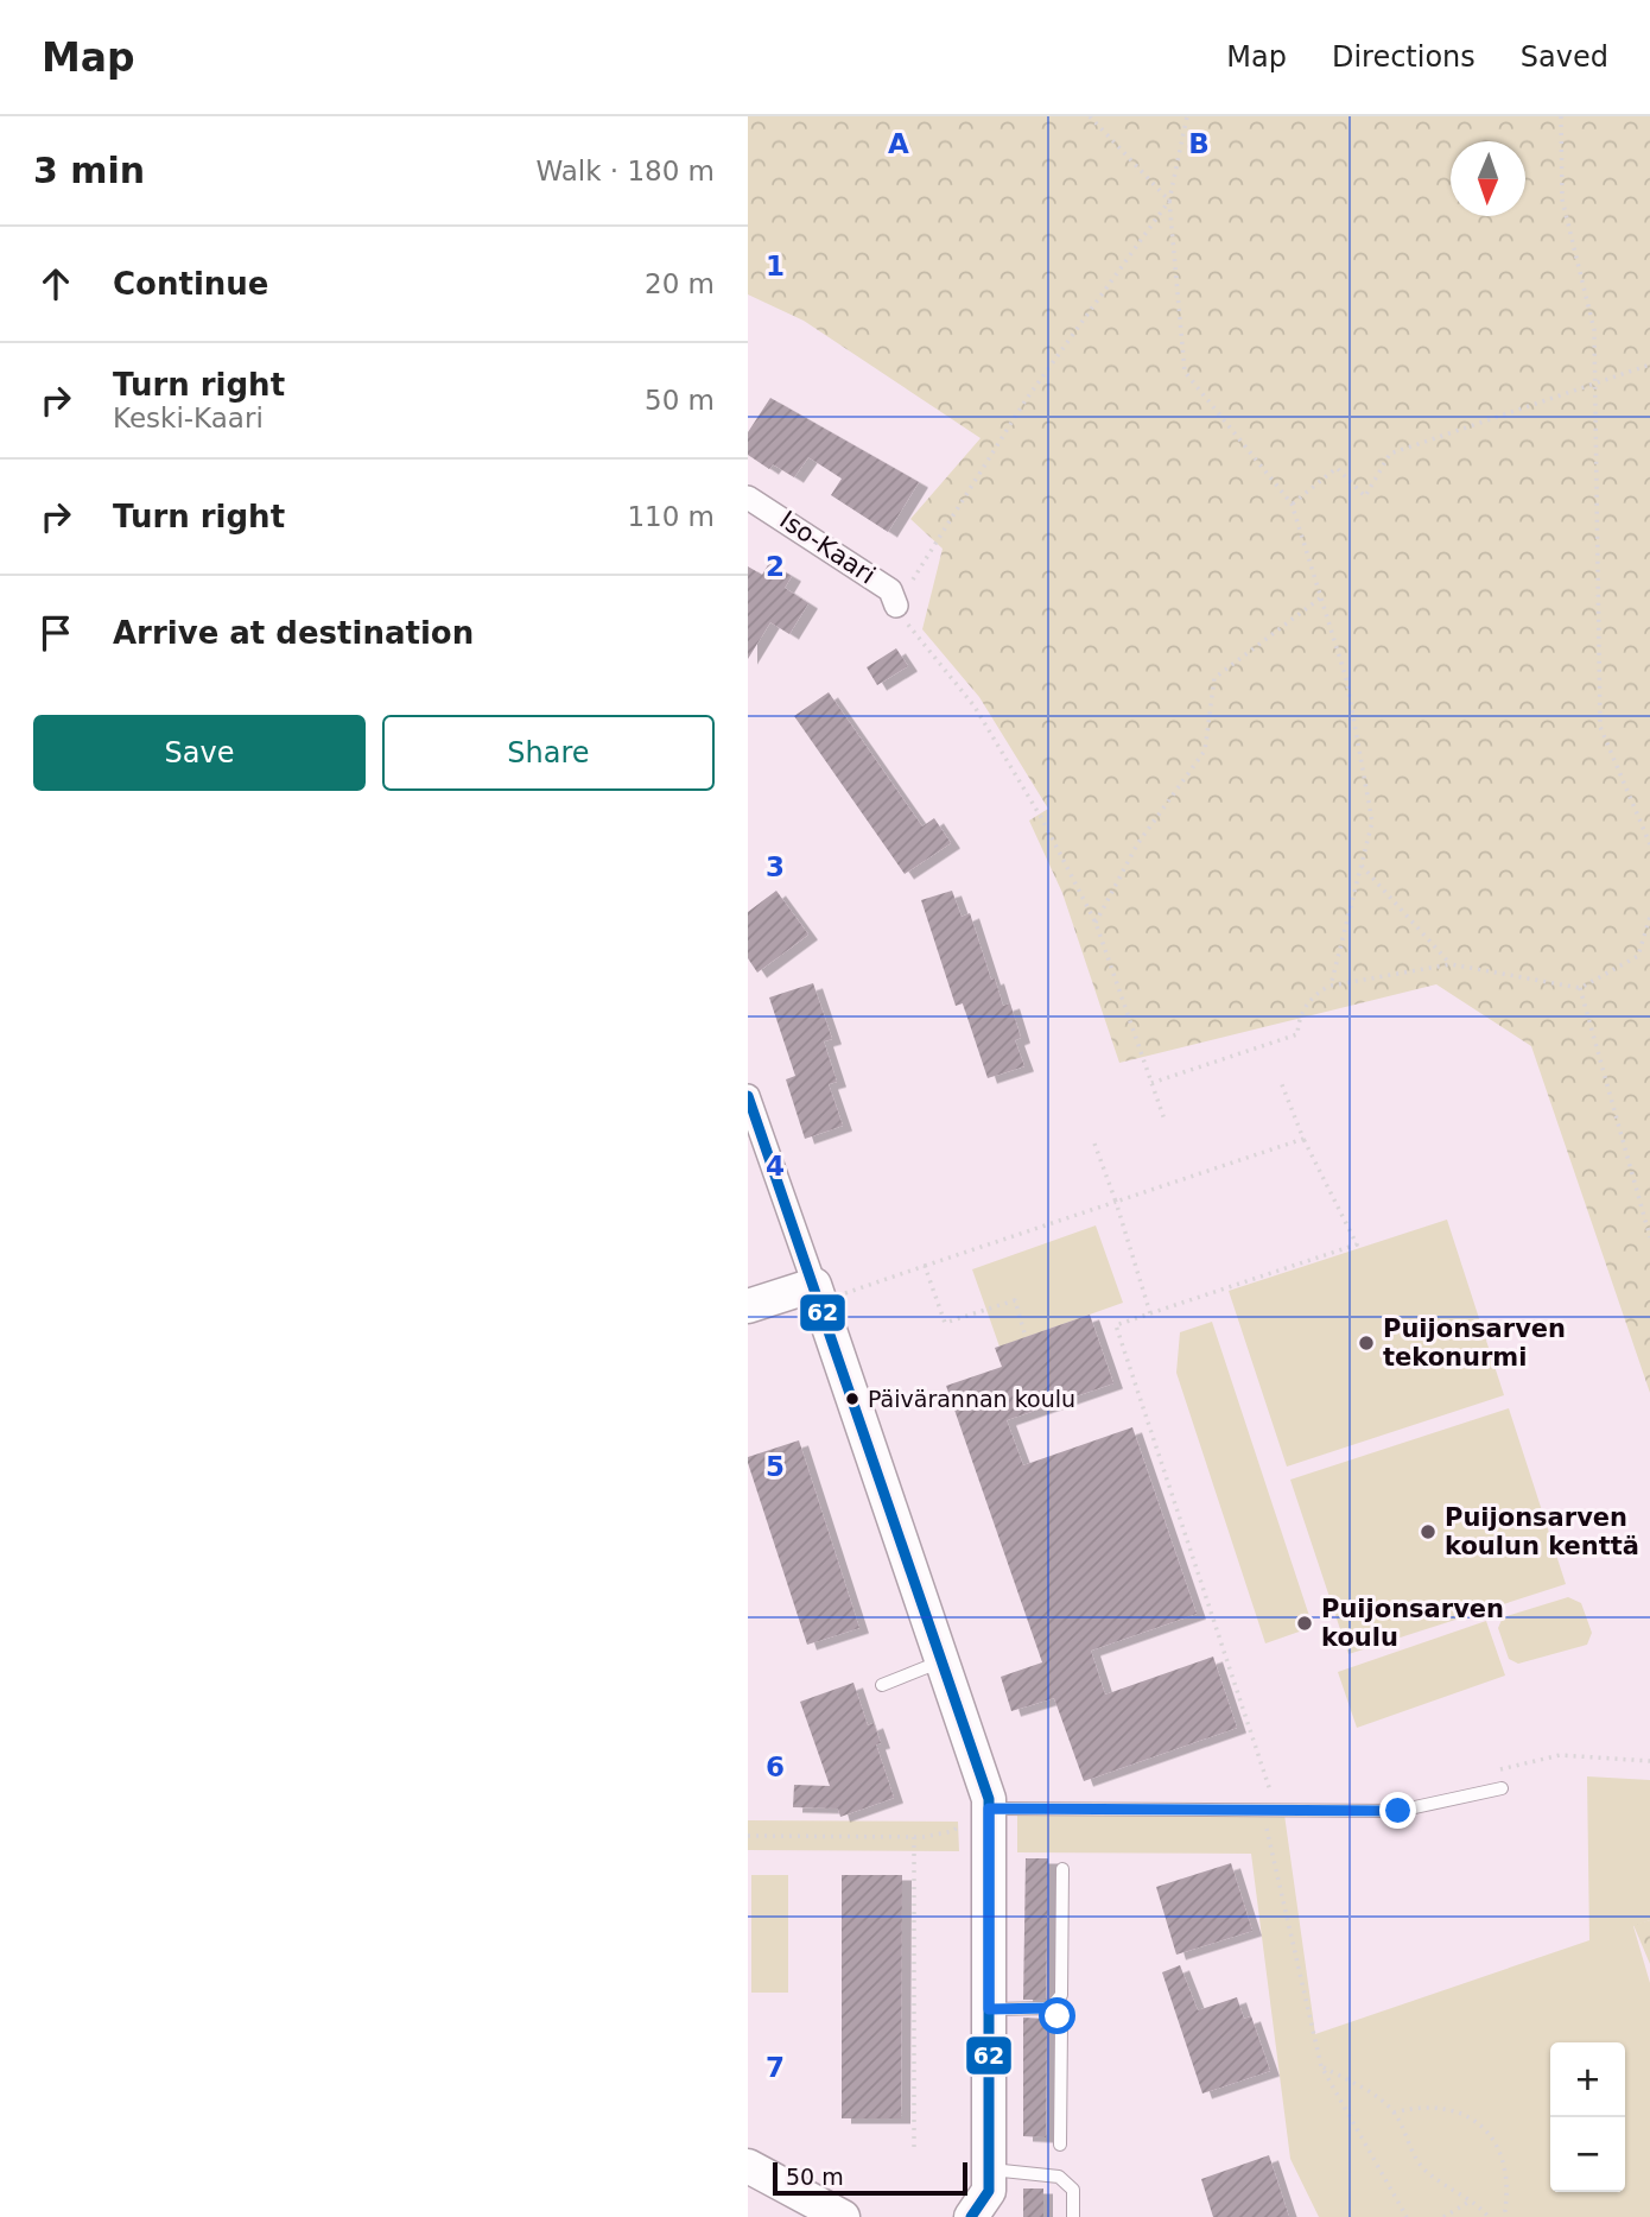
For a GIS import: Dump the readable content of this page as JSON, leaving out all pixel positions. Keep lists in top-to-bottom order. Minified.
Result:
{"streets":{"street":["Iso-Kaari"]},"places":["Puijonsarven tekonurmi","Päivärannan koulu","Puijonsarven koulun kenttä","Puijonsarven koulu"],"lines":["transit line 62"],"scale_bar":"50 m","north":"bottom","page":{"header":"Map","nav":["Map","Directions","Saved"],"heading":["3 min","Walk · 180 m"],"list":[["Continue","20 m"],["Turn right","Keski-Kaari","50 m"],["Turn right","110 m"],"Arrive at destination"],"buttons":["Save","Share"],"map_buttons":["+","−"],"scale":"50 m"},"grid":{"columns":["A","B"],"rows":["1","2","3","4","5","6","7"]}}
